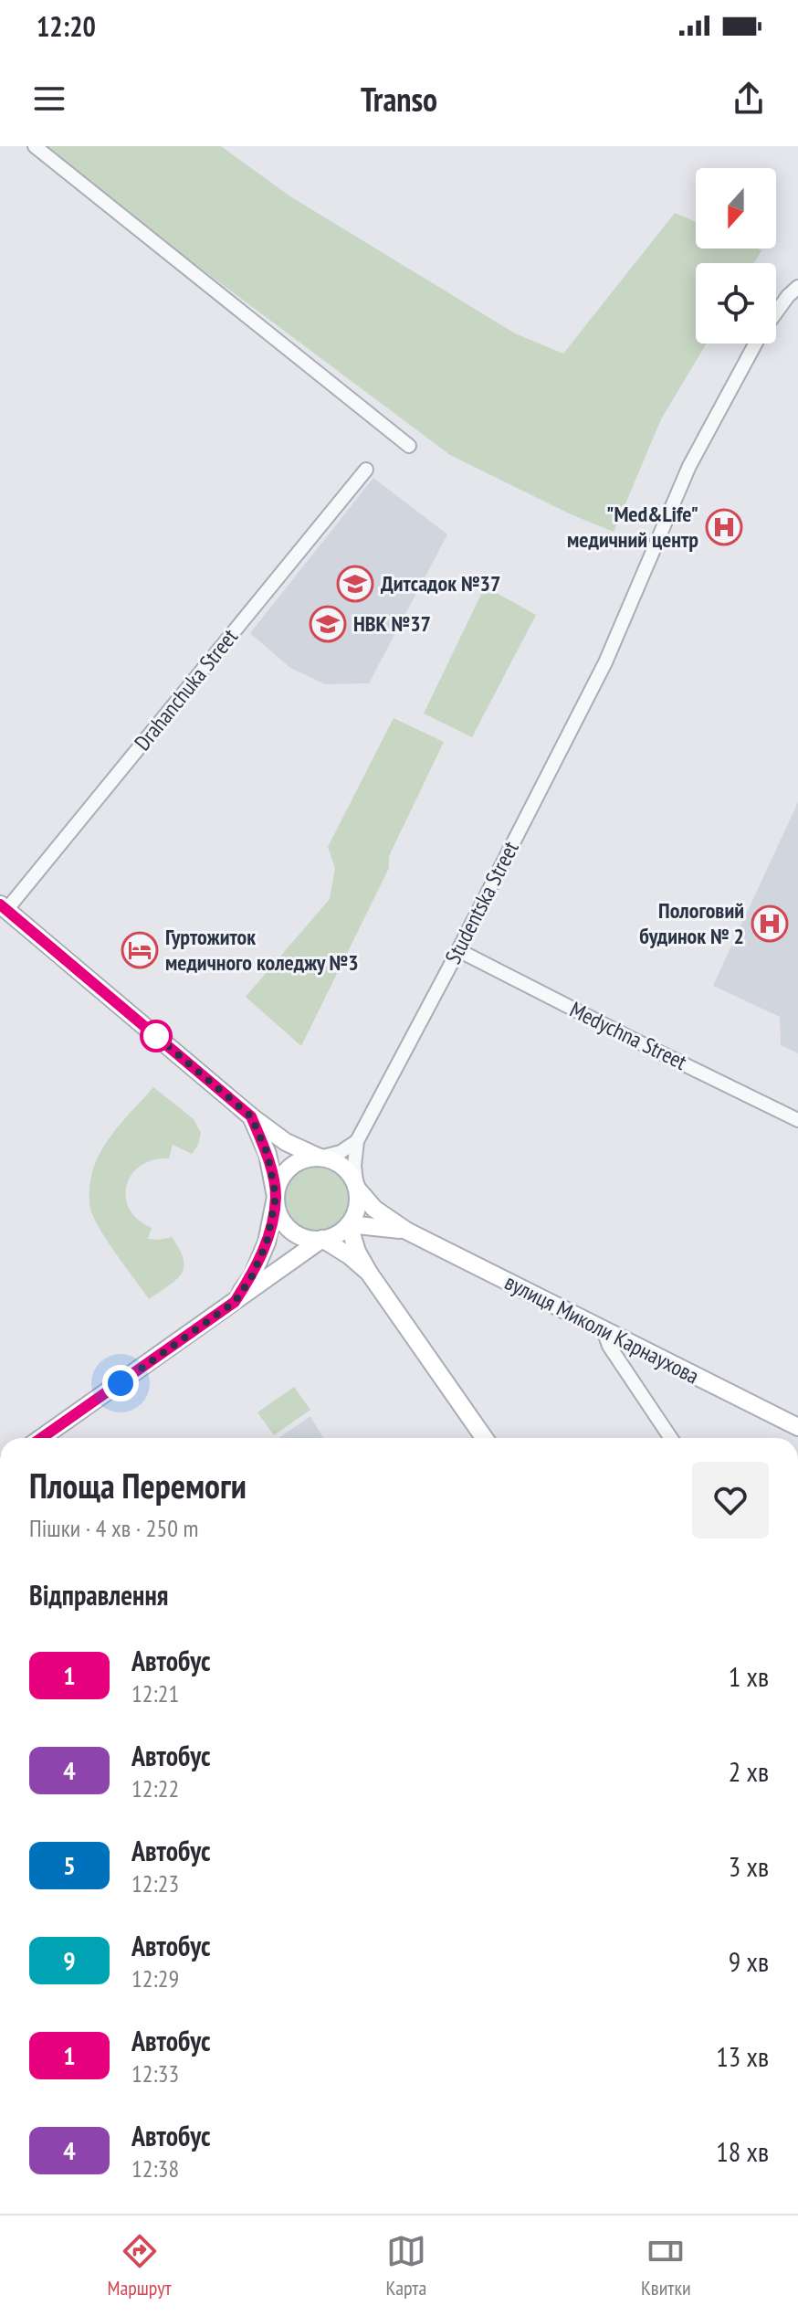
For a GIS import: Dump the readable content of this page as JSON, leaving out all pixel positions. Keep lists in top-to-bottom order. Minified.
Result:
{"streets":{"main road":["вулиця Миколи Карнаухова"],"street":["Drahanchuka Street","Studentska Street","Medychna Street"]},"crossings":[["Studentska Street","Medychna Street"]],"places":{"hospital":["\"Med&Life\" медичний центр","Пологовий будинок № 2"],"school or university":["Дитсадок №37","НВК №37"],"hotel":["Гуртожиток медичного коледжу №3"]},"lines":["bus line 1"],"north":"bottom","page":{"status":"12:20","header":"Transo","heading":[["Площа Перемоги","Пішки · 4 хв · 250 m"],"Відправлення"],"list":[{"mark":"1","name":"Автобус","note":"12:21","value":"1 хв"},{"mark":"4","name":"Автобус","note":"12:22","value":"2 хв"},{"mark":"5","name":"Автобус","note":"12:23","value":"3 хв"},{"mark":"9","name":"Автобус","note":"12:29","value":"9 хв"},{"mark":"1","name":"Автобус","note":"12:33","value":"13 хв"},{"mark":"4","name":"Автобус","note":"12:38","value":"18 хв"}],"tabs":["Маршрут","Карта","Квитки"]}}
